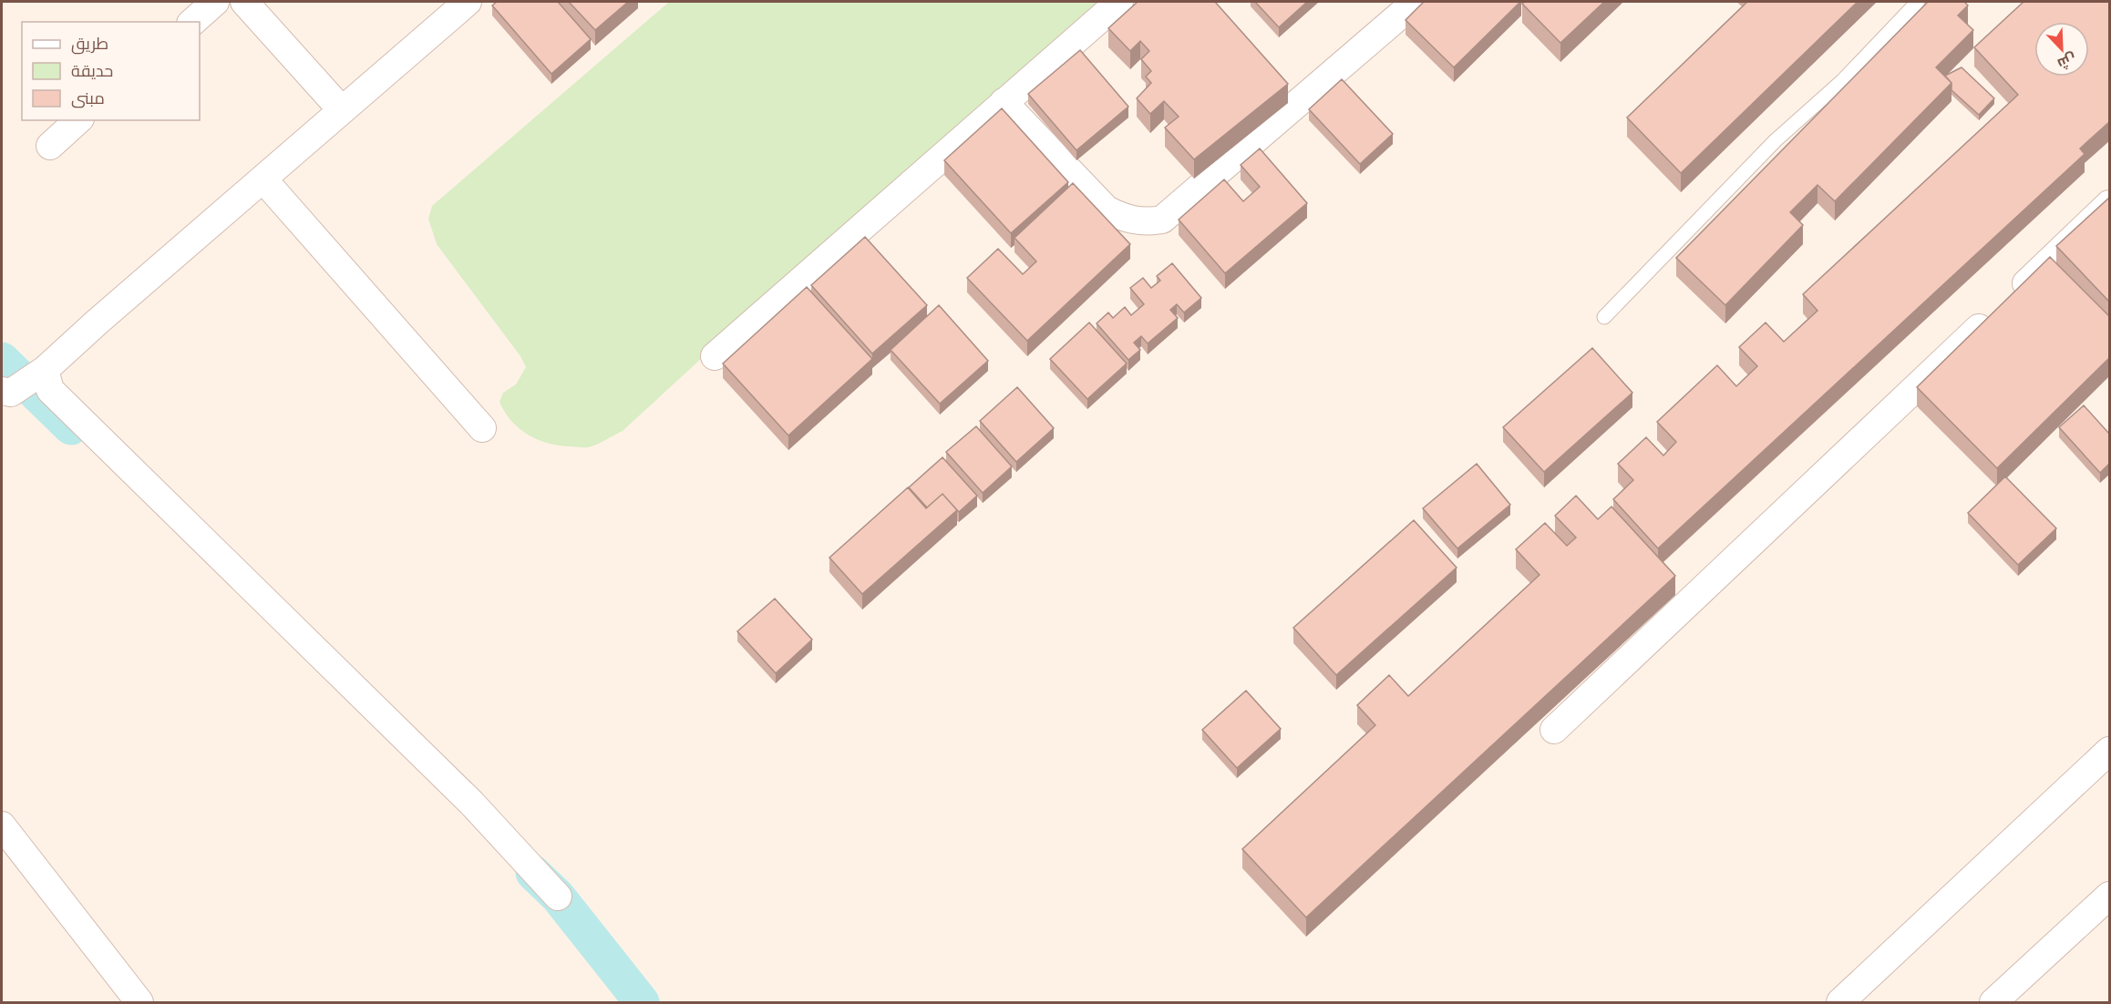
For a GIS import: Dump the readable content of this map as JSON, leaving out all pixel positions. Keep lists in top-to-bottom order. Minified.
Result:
{"legend":["طريق","حديقة","مبنى"],"north":"bottom right"}
